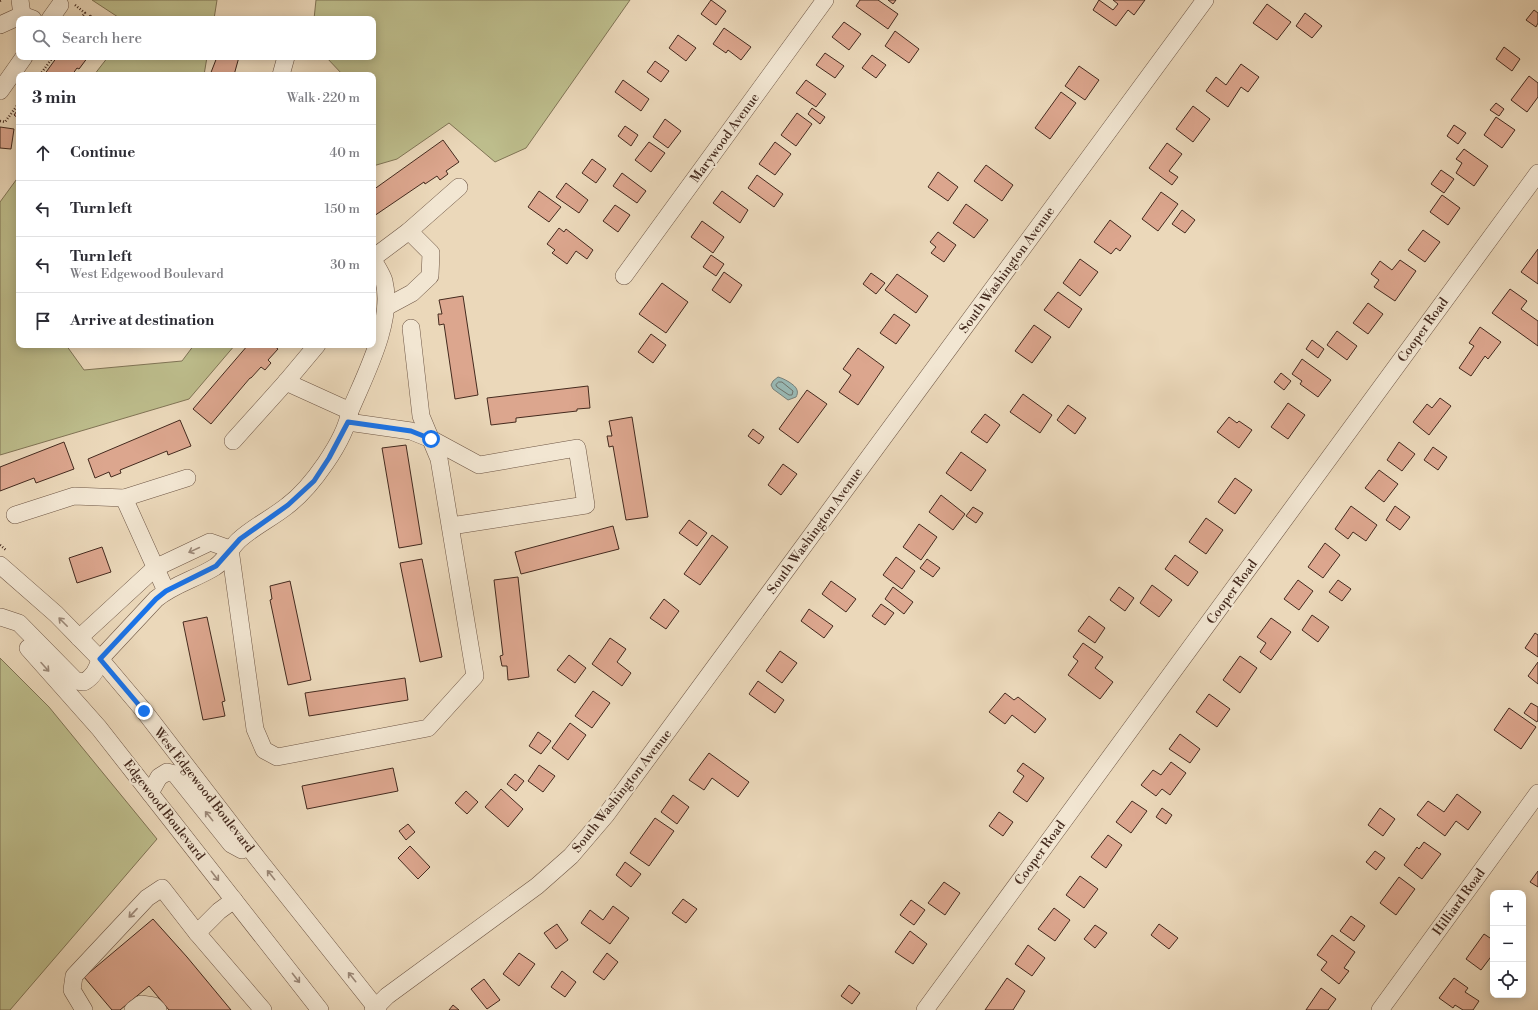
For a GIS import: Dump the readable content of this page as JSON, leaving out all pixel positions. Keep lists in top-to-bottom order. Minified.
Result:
{"streets":{"street":["Marywood Avenue","South Washington Avenue","Cooper Road","West Edgewood Boulevard","Edgewood Boulevard","Hilliard Road"]},"crossings":[["South Washington Avenue","West Edgewood Boulevard"]],"one_way":["Edgewood Boulevard"],"page":{"search":"Search here","heading":["3 min","Walk · 220 m"],"list":[["Continue","40 m"],["Turn left","150 m"],["Turn left","West Edgewood Boulevard","30 m"],"Arrive at destination"],"map_buttons":["+","−"]}}
